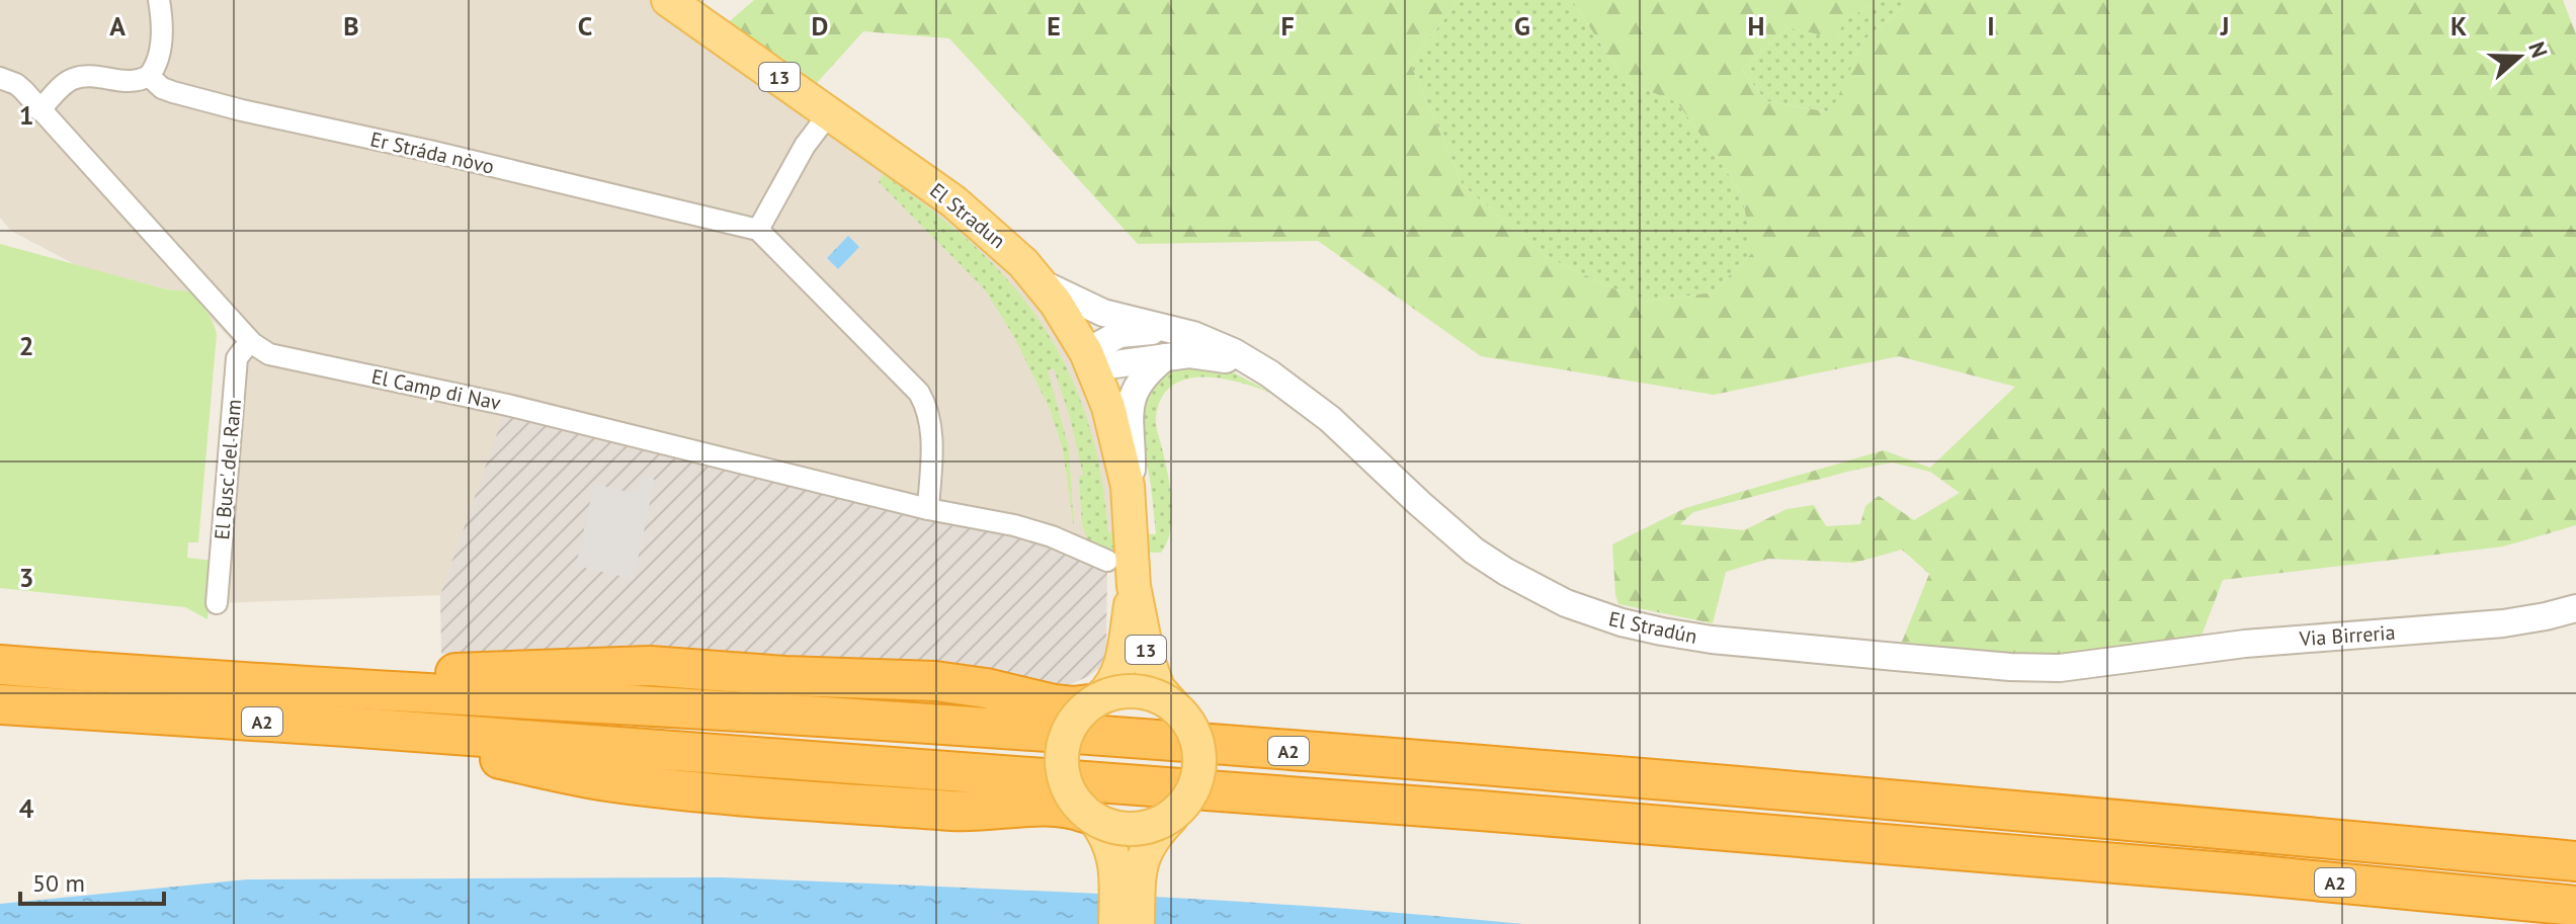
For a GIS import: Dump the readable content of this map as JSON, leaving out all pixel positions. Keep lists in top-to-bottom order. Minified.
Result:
{"streets":{"highway":["A2"],"main road":["13","El Stradun"],"street":["Er Stráda nòvo","El Camp di Nav","El Busc' del Ram","El Stradún","Via Birreria"]},"crossings":[["13","El Stradun"],["El Stradun","El Stradún"],["El Camp di Nav","El Busc' del Ram"],["El Stradún","Via Birreria"]],"scale_bar":"50 m","north":"right","grid":{"columns":["A","B","C","D","E","F","G","H","I","J","K"],"rows":["1","2","3","4"]}}
